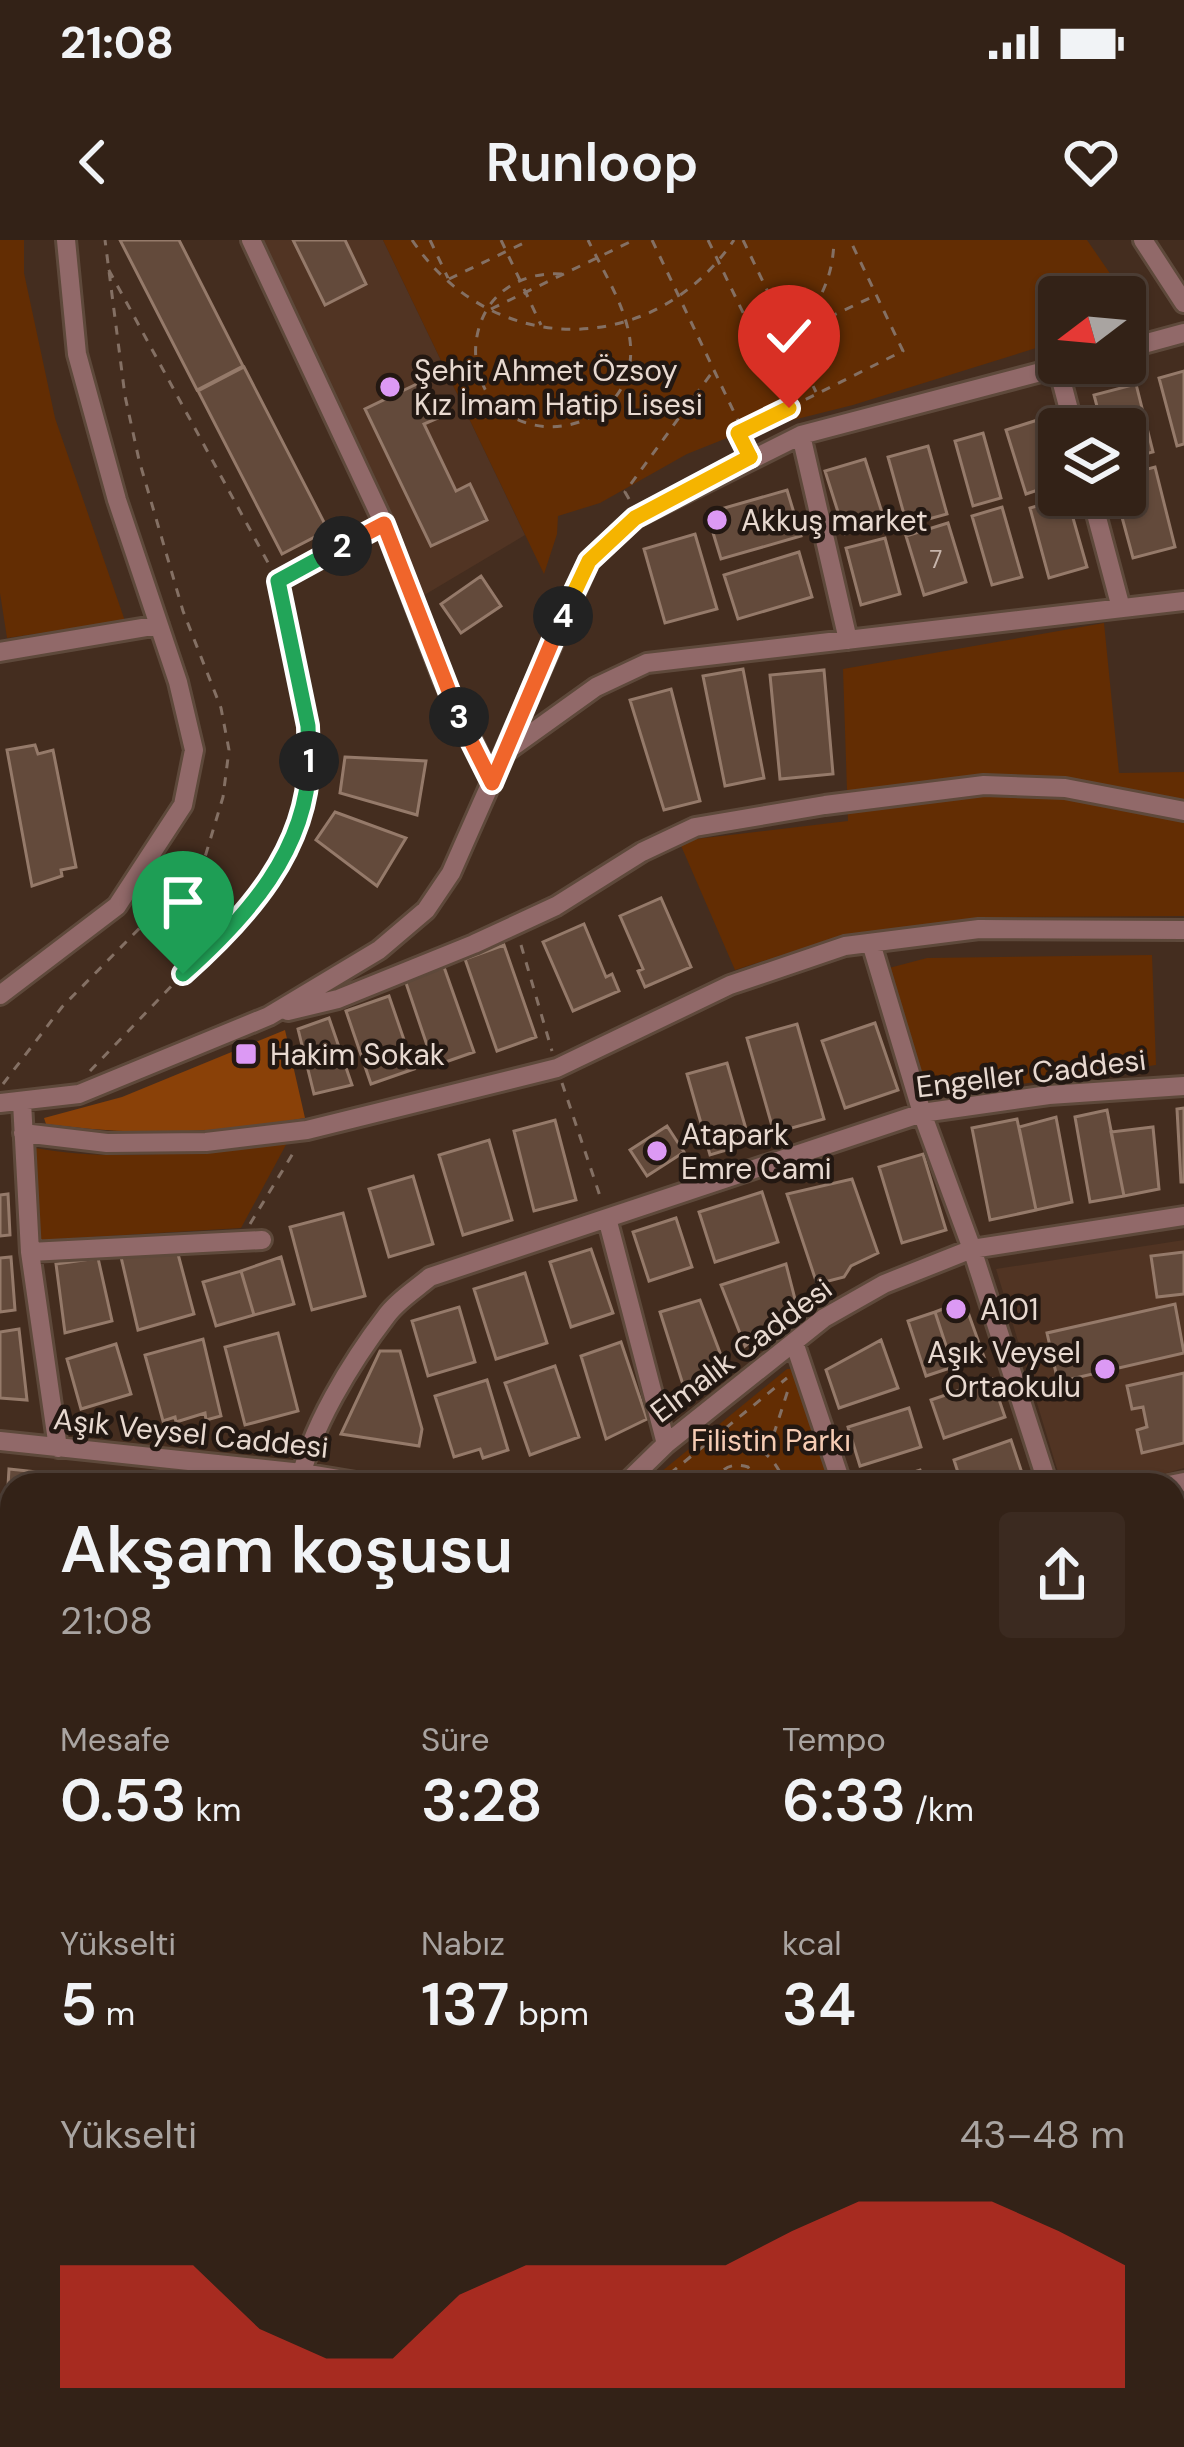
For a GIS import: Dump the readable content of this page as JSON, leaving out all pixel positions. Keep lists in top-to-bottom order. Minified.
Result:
{"streets":{"street":["Engeller Caddesi","Elmalık Caddesi","Aşık Veysel Caddesi"]},"parks":["Filistin Parkı"],"places":{"other":["Şehit Ahmet Özsoy Kız İmam Hatip Lisesi","Akkuş market","Atapark Emre Cami","A101","Aşık Veysel Ortaokulu"],"transit":["Hakim Sokak"]},"house_numbers":["7"],"north":"left","page":{"status":"21:08","header":"Runloop","pins":["2","4","3","1"],"heading":["Akşam koşusu","21:08"],"stats":[["Mesafe","0.53 km"],["Süre","3:28"],["Tempo","6:33 /km"],["Yükselti","5 m"],["Nabız","137 bpm"],["kcal","34"]],"chart":["Yükselti","43–48 m"]}}
